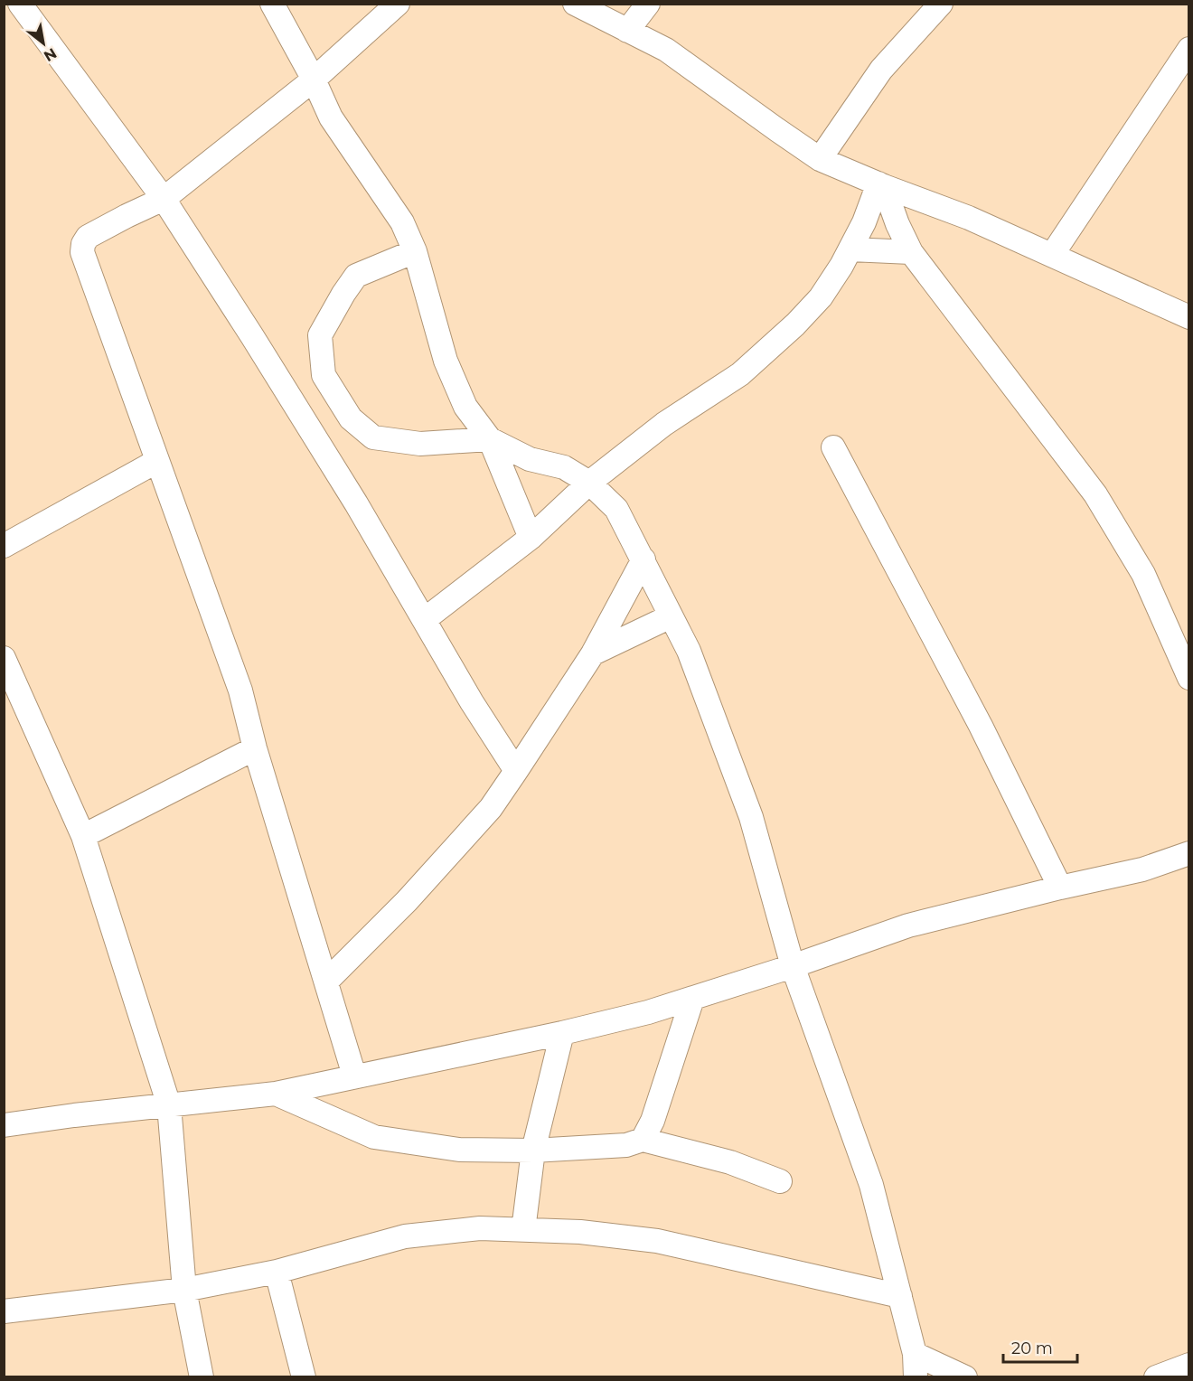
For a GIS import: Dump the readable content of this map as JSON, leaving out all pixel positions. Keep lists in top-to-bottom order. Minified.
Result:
{"scale_bar":"20 m","north":"bottom right"}
